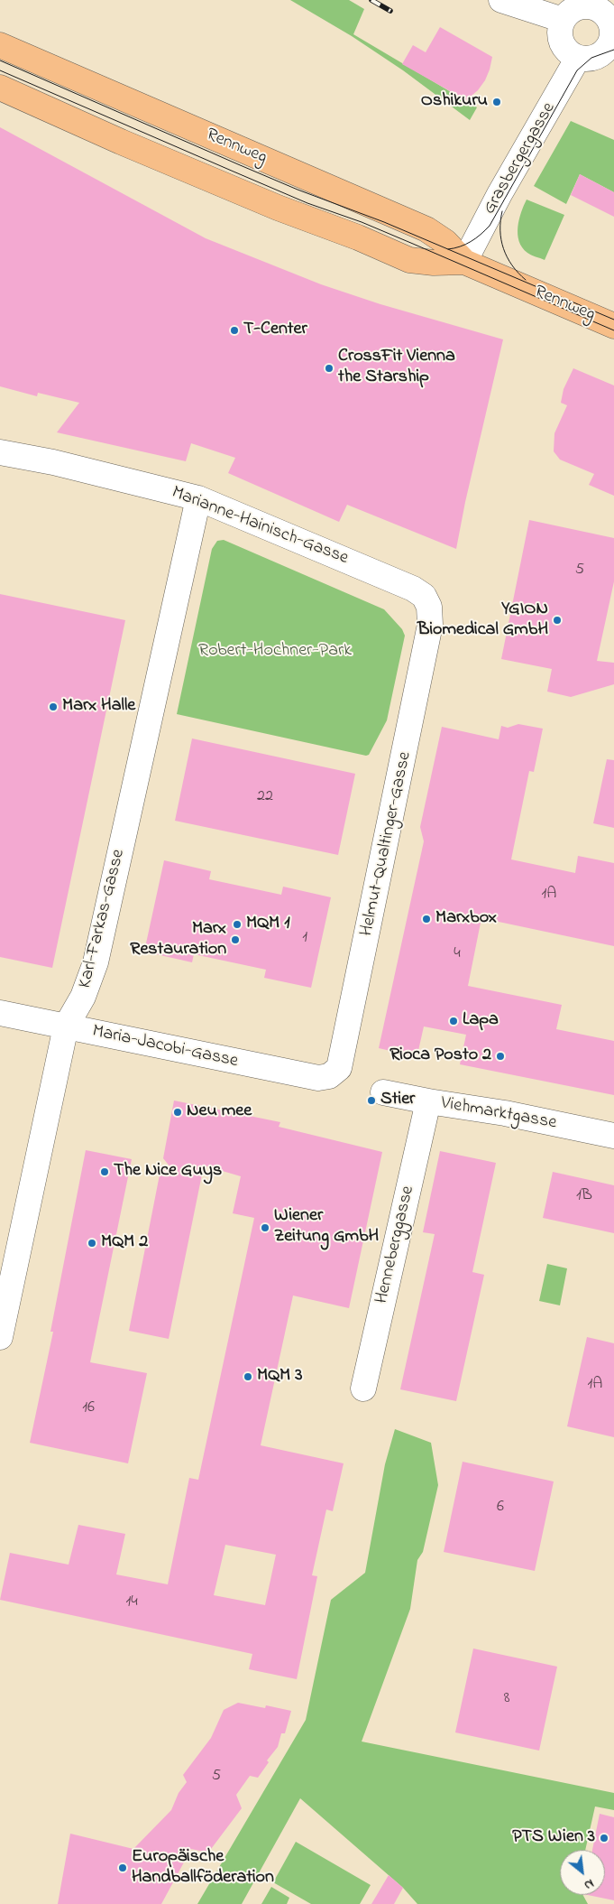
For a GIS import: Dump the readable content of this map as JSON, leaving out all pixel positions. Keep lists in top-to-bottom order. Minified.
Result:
{"streets":{"main road":["Rennweg"],"street":["Grasbergergasse","Marianne-Hainisch-Gasse","Helmut-Qualtinger-Gasse","Karl-Farkas-Gasse","Maria-Jacobi-Gasse","Viehmarktgasse","Henneberggasse"]},"crossings":[["Rennweg","Grasbergergasse"],["Marianne-Hainisch-Gasse","Helmut-Qualtinger-Gasse"],["Marianne-Hainisch-Gasse","Karl-Farkas-Gasse"],["Helmut-Qualtinger-Gasse","Maria-Jacobi-Gasse"],["Karl-Farkas-Gasse","Maria-Jacobi-Gasse"],["Viehmarktgasse","Henneberggasse"]],"parks":["Robert-Hochner-Park"],"places":["Oshikuru","T-Center","CrossFit Vienna the Starship","YGION Biomedical GmbH","Marx Halle","Marxbox","MQM 1","Marx Restauration","Lapa","Rioca Posto 2","Stier","Neu mee","The Nice Guys","Wiener Zeitung GmbH","MQM 2","MQM 3","PTS Wien 3","Europäische Handballföderation"],"house_numbers":["5","22","1A","1","4","1B","1A","16","6","14","8","5"],"north":"bottom right"}
